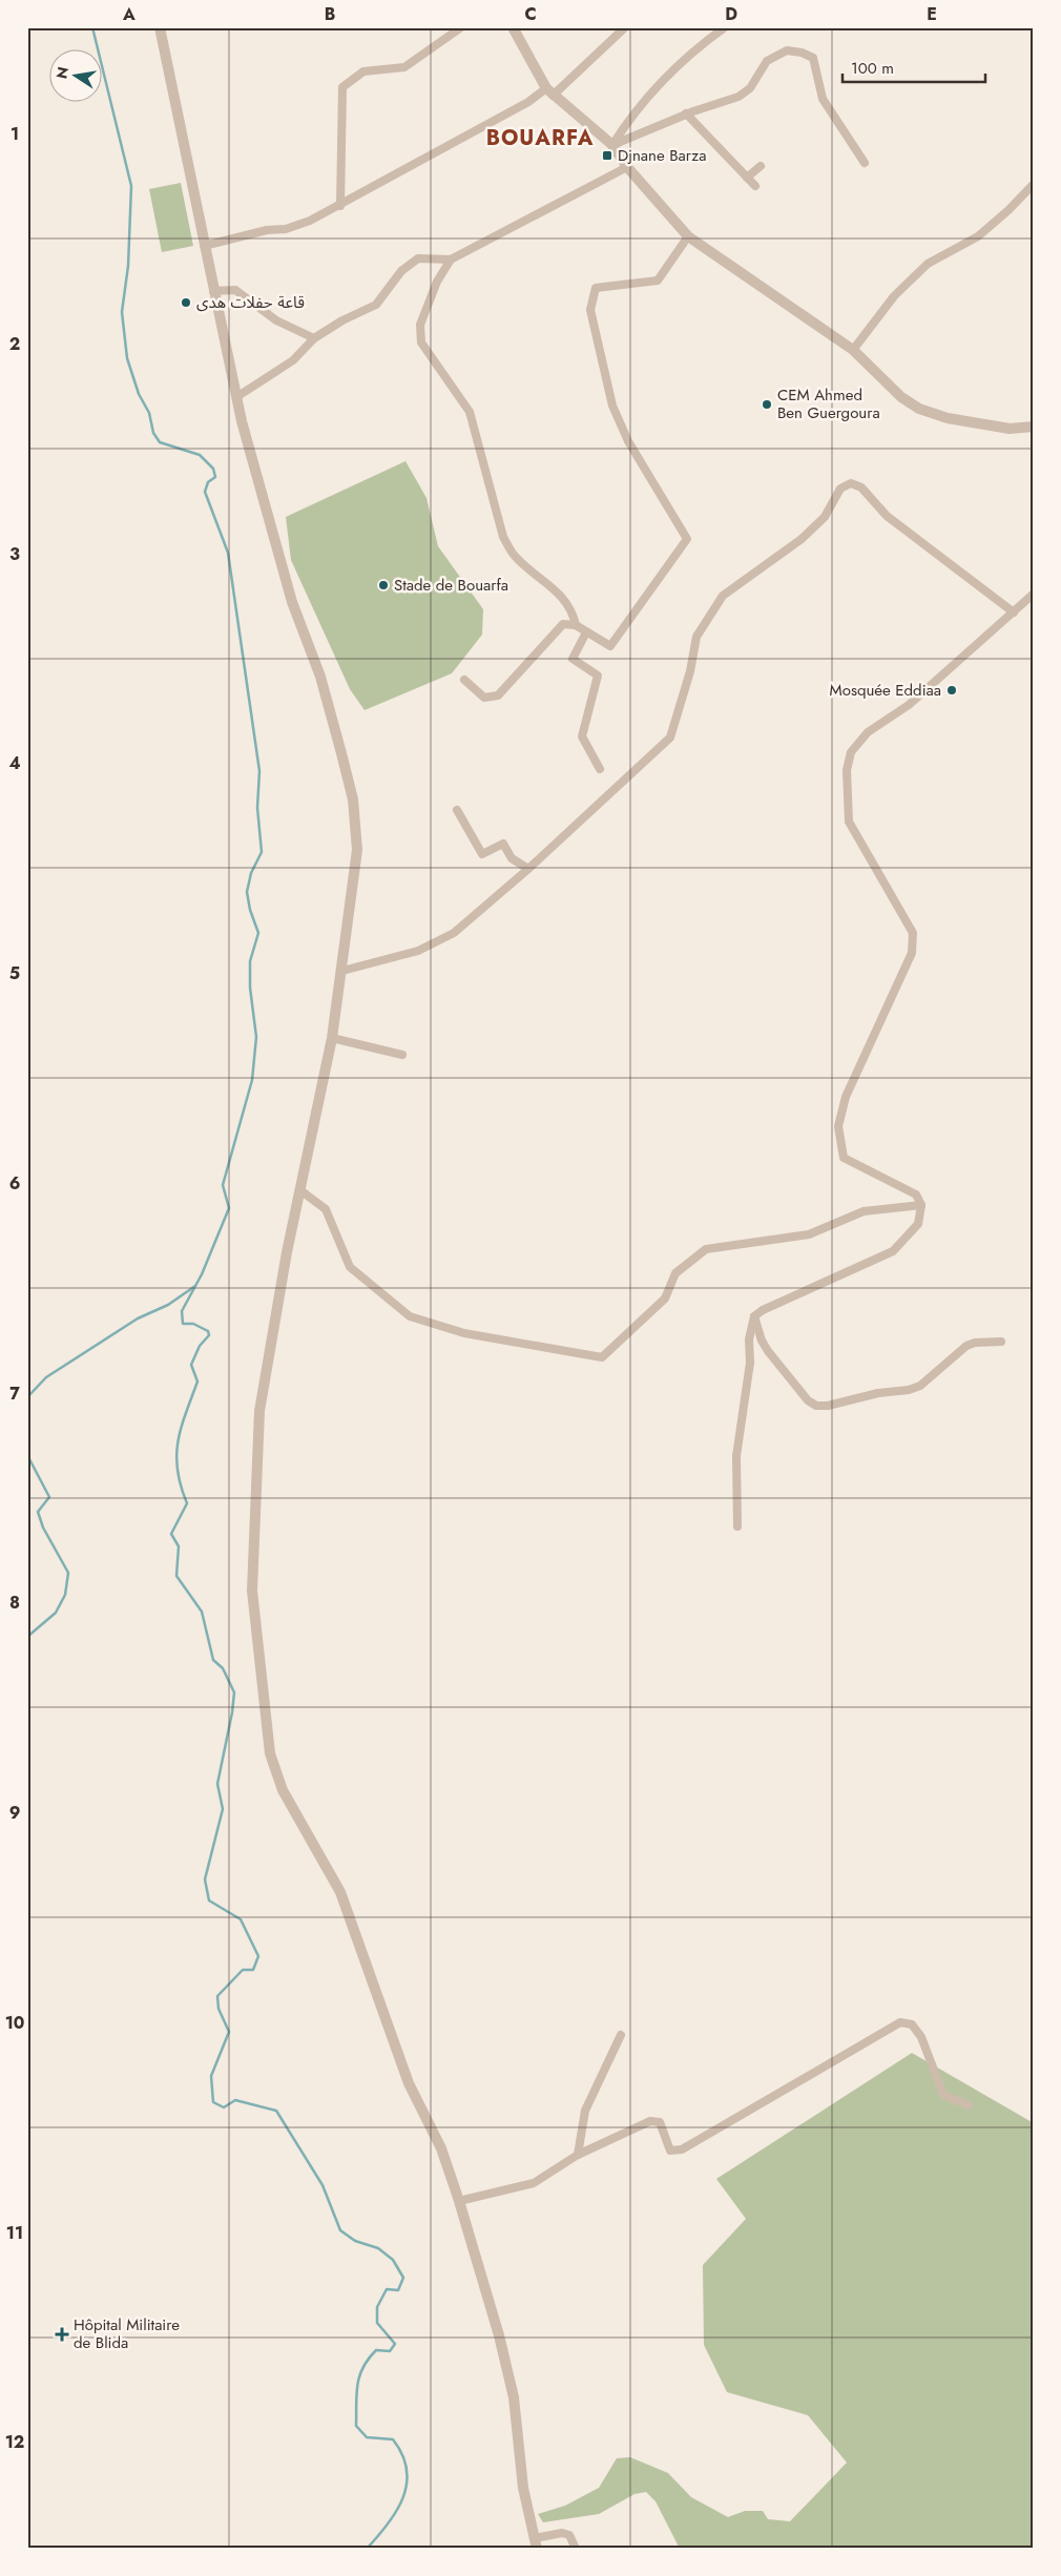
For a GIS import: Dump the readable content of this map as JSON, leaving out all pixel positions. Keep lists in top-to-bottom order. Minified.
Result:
{"districts":["BOUARFA"],"places":{"transit":["Djnane Barza"],"other":["قاعة حفلات هدى","CEM Ahmed Ben Guergoura","Stade de Bouarfa","Mosquée Eddiaa"],"health":["Hôpital Militaire de Blida"]},"scale_bar":"100 m","north":"left","grid":{"columns":["A","B","C","D","E"],"rows":["1","2","3","4","5","6","7","8","9","10","11","12"]}}
